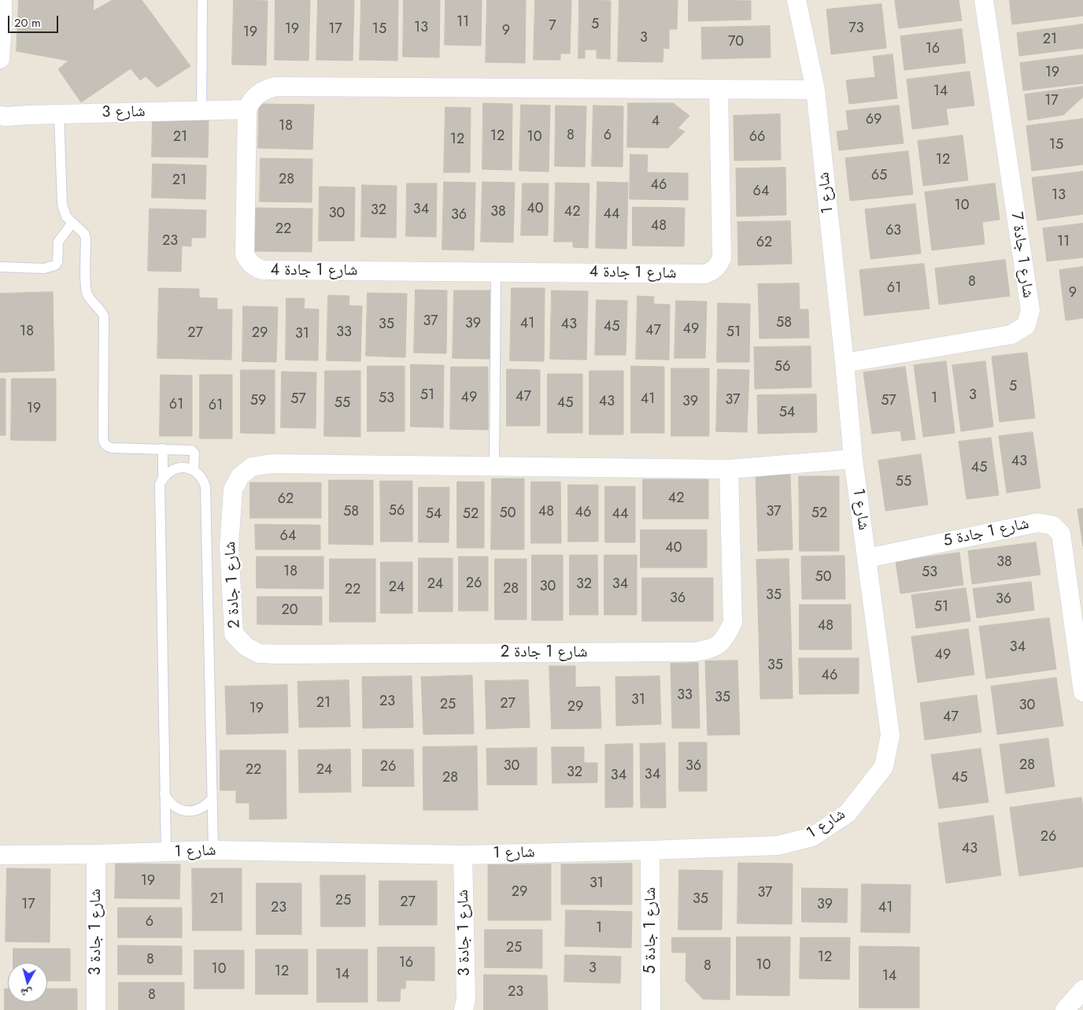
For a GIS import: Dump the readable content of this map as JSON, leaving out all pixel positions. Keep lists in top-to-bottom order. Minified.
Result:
{"streets":{"street":["شارع 3","شارع 1","شارع 1 جادة 7","شارع 1 جادة 4","شارع 1 جادة 5","شارع 1 جادة 2","شارع 1 جادة 3"]},"crossings":[["شارع 3","شارع 1 جادة 4"],["شارع 1","شارع 1 جادة 7"],["شارع 1","شارع 1 جادة 5"],["شارع 1","شارع 1 جادة 2"],["شارع 1","شارع 1 جادة 3"]],"house_numbers":["11","5","7","13","73","19","17","15","9","19","3","21","70","16","19","14","17","69","4","18","8","6","12","21","10","66","12","15","12","65","28","21","46","64","13","10","40","34","32","38","42","30","44","36","48","22","63","23","11","62","8","61","9","37","58","39","41","35","43","45","49","47","18","33","51","27","29","31","56","5","51","3","47","49","53","1","57","41","37","59","57","43","39","55","45","61","61","19","54","43","45","55","42","62","56","58","48","37","46","50","52","54","52","44","64","40","38","18","53","50","26","24","32","34","30","24","28","22","35","36","36","51","20","48","34","49","35","46","33","35","31","23","21","27","25","30","29","19","47","28","30","36","26","22","24","32","34","34","28","45","26","43","19","31","29","37","21","35","25","27","17","39","23","41","6","1","25","12","8","16","10","8","3","10","12","14","14","23","8"],"scale_bar":"20 m","north":"bottom"}
